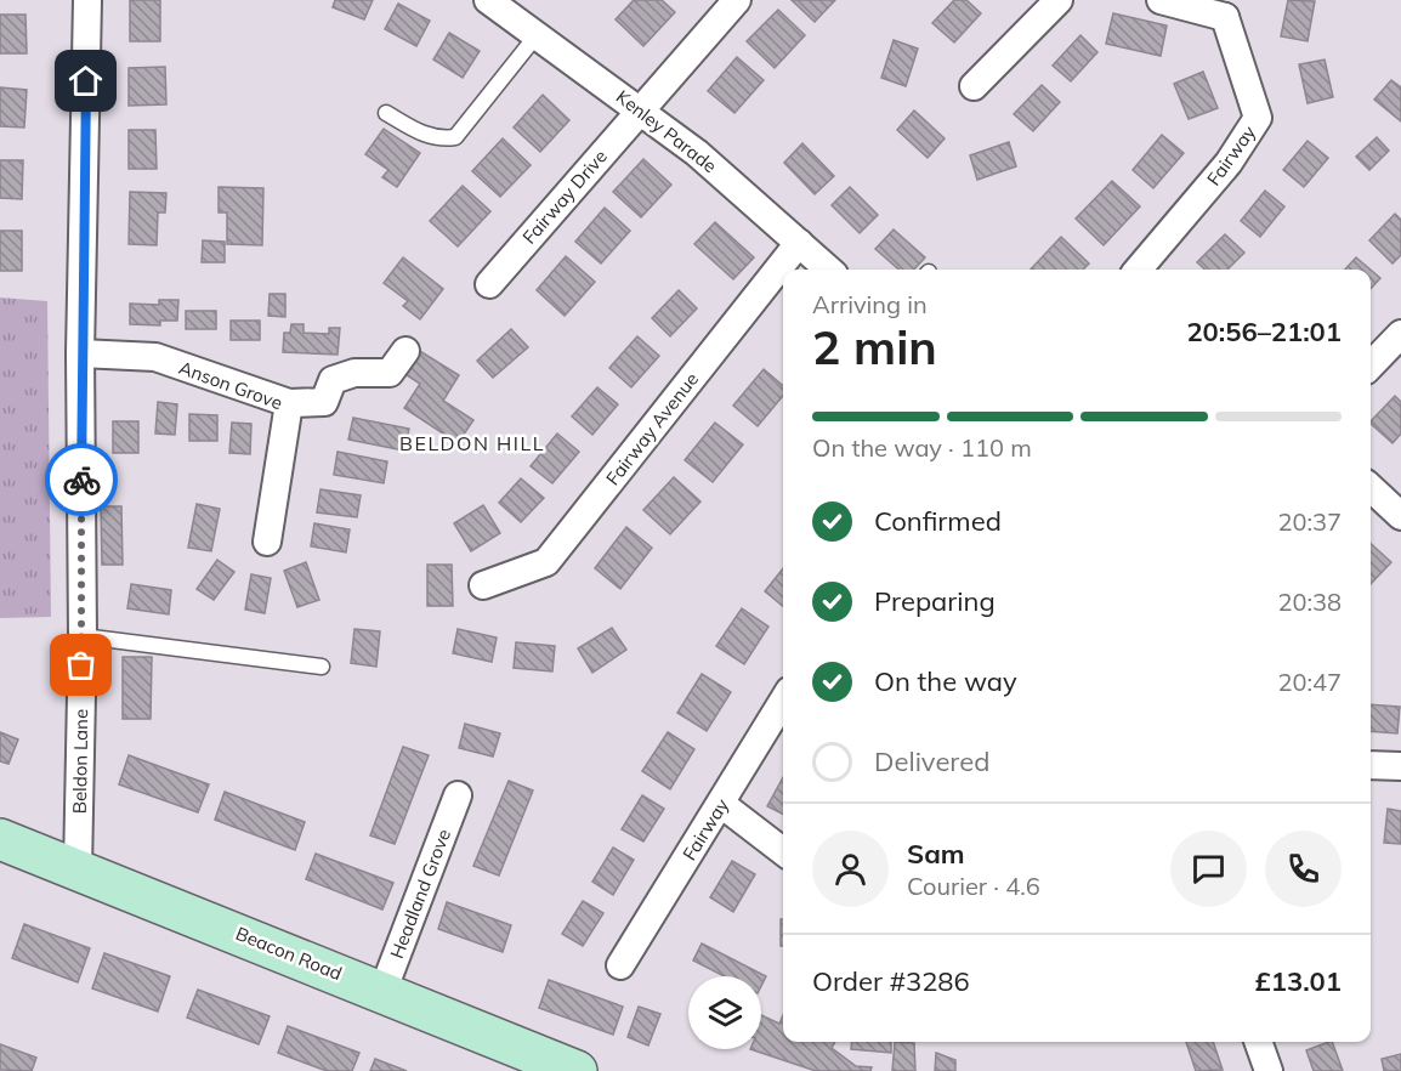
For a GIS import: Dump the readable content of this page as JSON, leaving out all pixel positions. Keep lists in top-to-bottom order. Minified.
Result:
{"streets":{"main road":["Beacon Road"],"street":["Kenley Parade","Fairway","Fairway Drive","Anson Grove","Fairway Avenue","Beldon Lane","Headland Grove"]},"crossings":[["Kenley Parade","Fairway Drive"],["Kenley Parade","Fairway Avenue"],["Anson Grove","Beldon Lane"],["Beldon Lane","Beacon Road"],["Headland Grove","Beacon Road"]],"districts":["BELDON HILL"],"page":{"heading":["2 min","Arriving in","20:56–21:01"],"panel":["Sam","Courier · 4.6","Order #3286","£13.01"],"bar":"On the way · 110 m","list":[["Confirmed","20:37"],["Preparing","20:38"],["On the way","20:47"],"Delivered"]}}
